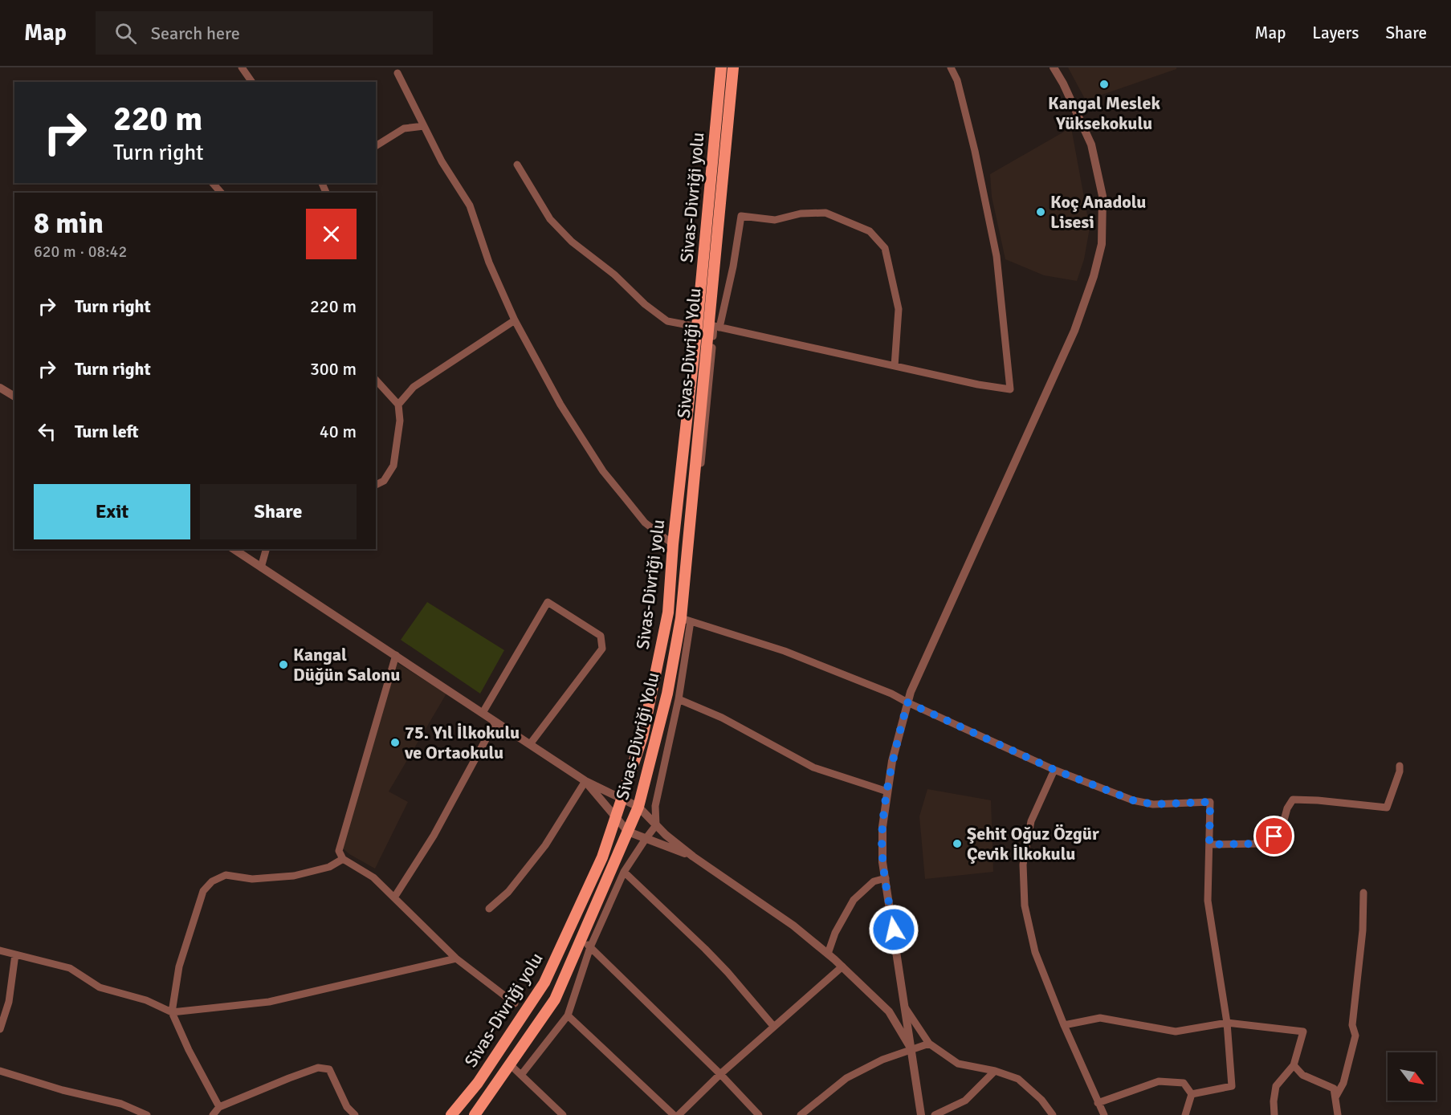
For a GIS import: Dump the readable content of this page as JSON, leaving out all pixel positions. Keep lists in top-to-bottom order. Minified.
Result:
{"streets":{"main road":["Sivas-Divriği yolu","Sivas-Divriği Yolu"]},"places":["Kangal Meslek Yüksekokulu","Koç Anadolu Lisesi","Kangal Düğün Salonu","75. Yıl İlkokulu ve Ortaokulu","Şehit Oğuz Özgür Çevik İlkokulu"],"north":"bottom right","page":{"header":"Map","search":"Search here","nav":["Map","Layers","Share"],"turn":["220 m","Turn right"],"heading":["8 min","620 m · 08:42"],"list":[{"name":"Turn right","value":"220 m"},{"name":"Turn right","value":"300 m"},{"name":"Turn left","value":"40 m"}],"buttons":["Exit","Share"]}}
